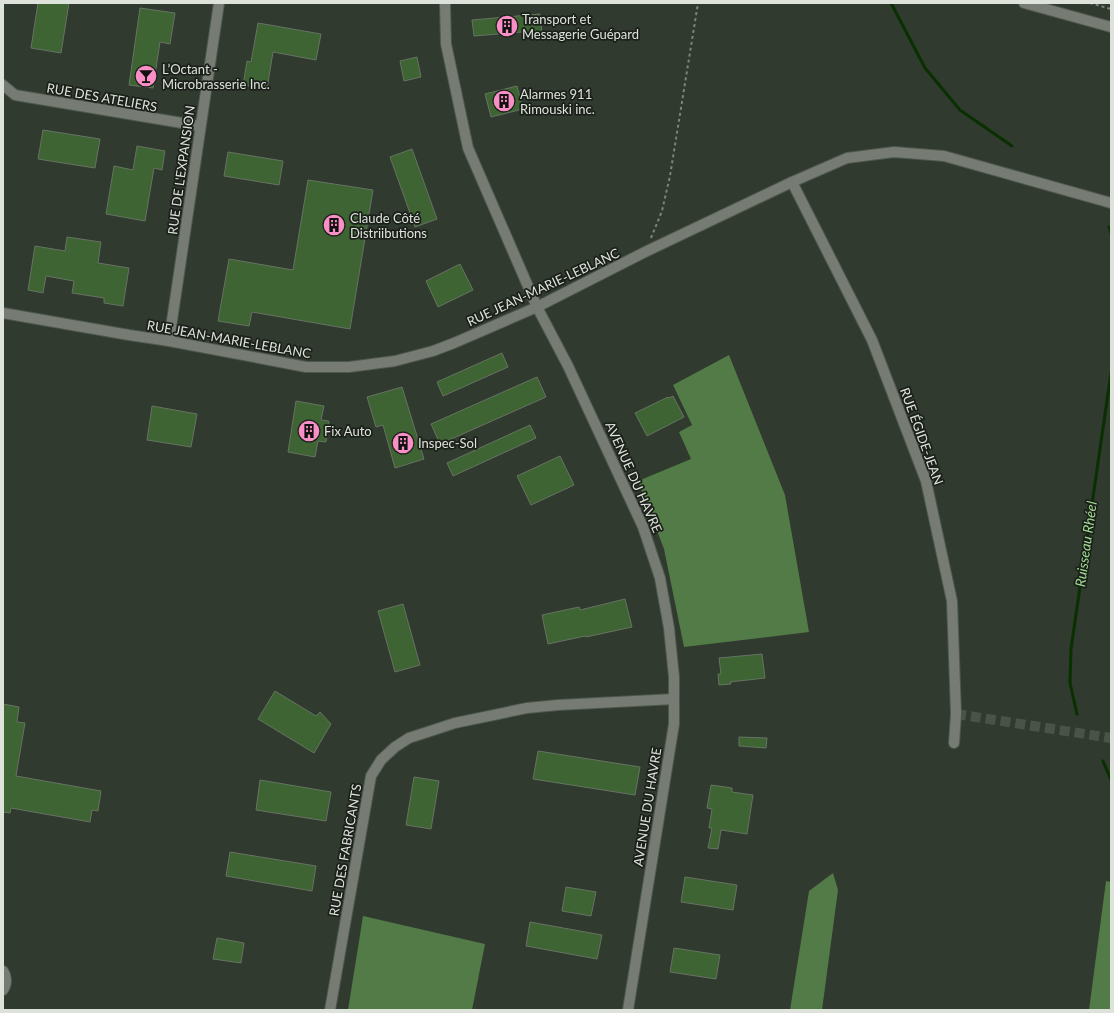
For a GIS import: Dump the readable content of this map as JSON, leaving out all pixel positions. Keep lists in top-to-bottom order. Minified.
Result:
{"streets":{"street":["RUE DES ATELIERS","RUE DE L'EXPANSION","RUE JEAN-MARIE-LEBLANC","RUE ÉGIDE-JEAN","AVENUE DU HAVRE","RUE DES FABRICANTS"]},"crossings":[["RUE DES ATELIERS","RUE DE L'EXPANSION"],["RUE DE L'EXPANSION","RUE JEAN-MARIE-LEBLANC"],["RUE JEAN-MARIE-LEBLANC","RUE ÉGIDE-JEAN"],["RUE JEAN-MARIE-LEBLANC","AVENUE DU HAVRE"],["AVENUE DU HAVRE","RUE DES FABRICANTS"]],"water":["Ruisseau Rhéel"],"places":{"building":["Transport et Messagerie Guépard","Alarmes 911 Rimouski inc.","Claude Côté Distriibutions","Fix Auto","Inspec-Sol"],"bar":["L’Octant - Microbrasserie Inc."]}}
